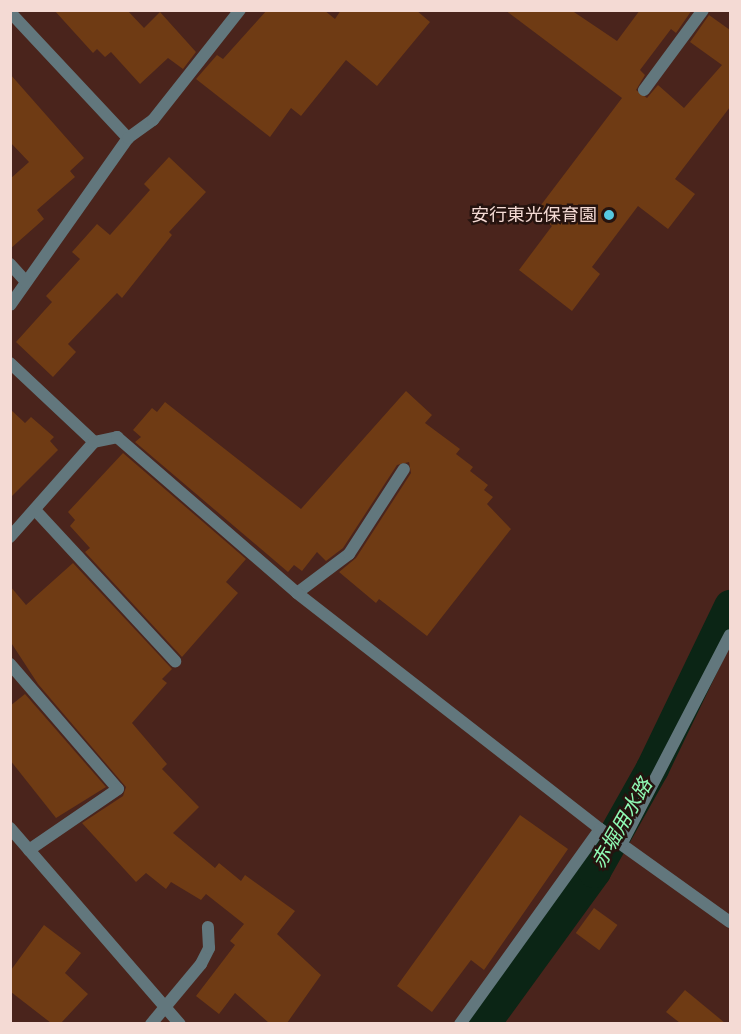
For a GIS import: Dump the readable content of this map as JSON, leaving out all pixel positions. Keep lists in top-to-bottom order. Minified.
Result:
{"water":["赤堀用水路"],"places":["安行東光保育園"]}
